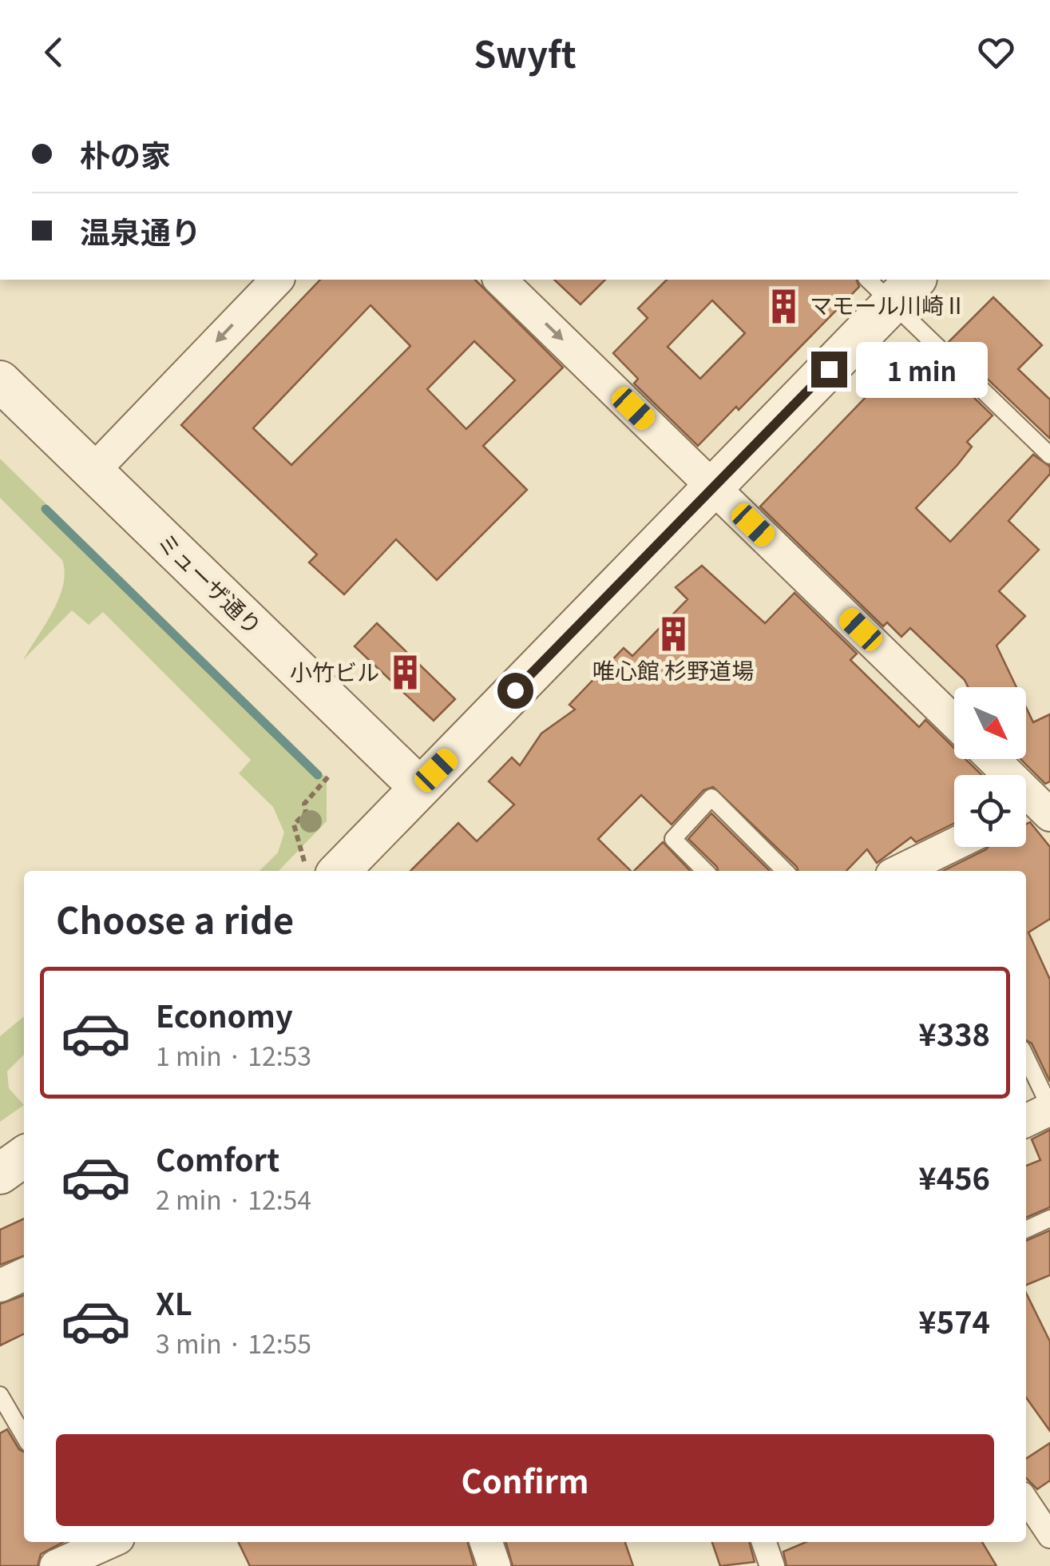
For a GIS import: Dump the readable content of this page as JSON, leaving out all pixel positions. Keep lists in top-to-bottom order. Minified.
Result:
{"streets":{"street":["ミューザ通り"]},"places":{"building":["マモール川崎Ⅱ","唯心館 杉野道場","小竹ビル"]},"north":"bottom right","page":{"header":"Swyft","banner":["朴の家","温泉通り"],"bubble":"1 min","heading":"Choose a ride","list":[{"name":"Economy","note":"1 min · 12:53","value":"¥338"},{"name":"Comfort","note":"2 min · 12:54","value":"¥456"},{"name":"XL","note":"3 min · 12:55","value":"¥574"}],"buttons":"Confirm"}}
